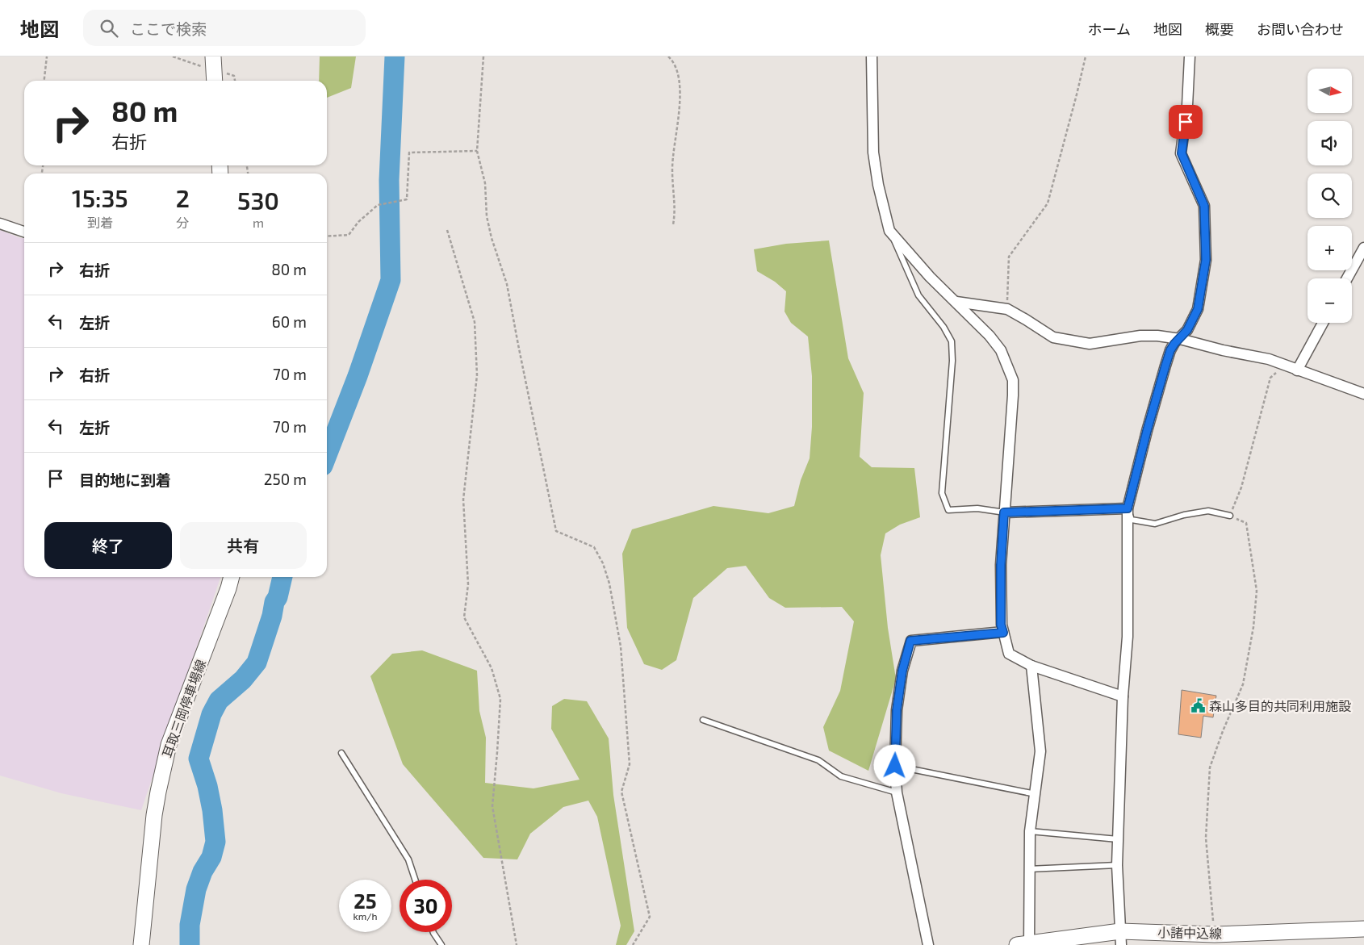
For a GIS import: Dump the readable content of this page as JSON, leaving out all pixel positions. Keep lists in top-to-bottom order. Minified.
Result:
{"streets":{"main road":["耳取三岡停車場線","小諸中込線"]},"places":{"public building":["森山多目的共同利用施設"]},"north":"right","page":{"header":"地図","search":"ここで検索","nav":["ホーム","地図","概要","お問い合わせ"],"map_buttons":["+","−"],"turn":["80 m","右折"],"eta":["15:35","到着","2","分","530","m"],"list":[{"name":"右折","value":"80 m"},{"name":"左折","value":"60 m"},{"name":"右折","value":"70 m"},{"name":"左折","value":"70 m"},{"name":"目的地に到着","value":"250 m"}],"buttons":["終了","共有"],"speed":"25 km/h","limit":"30"}}
